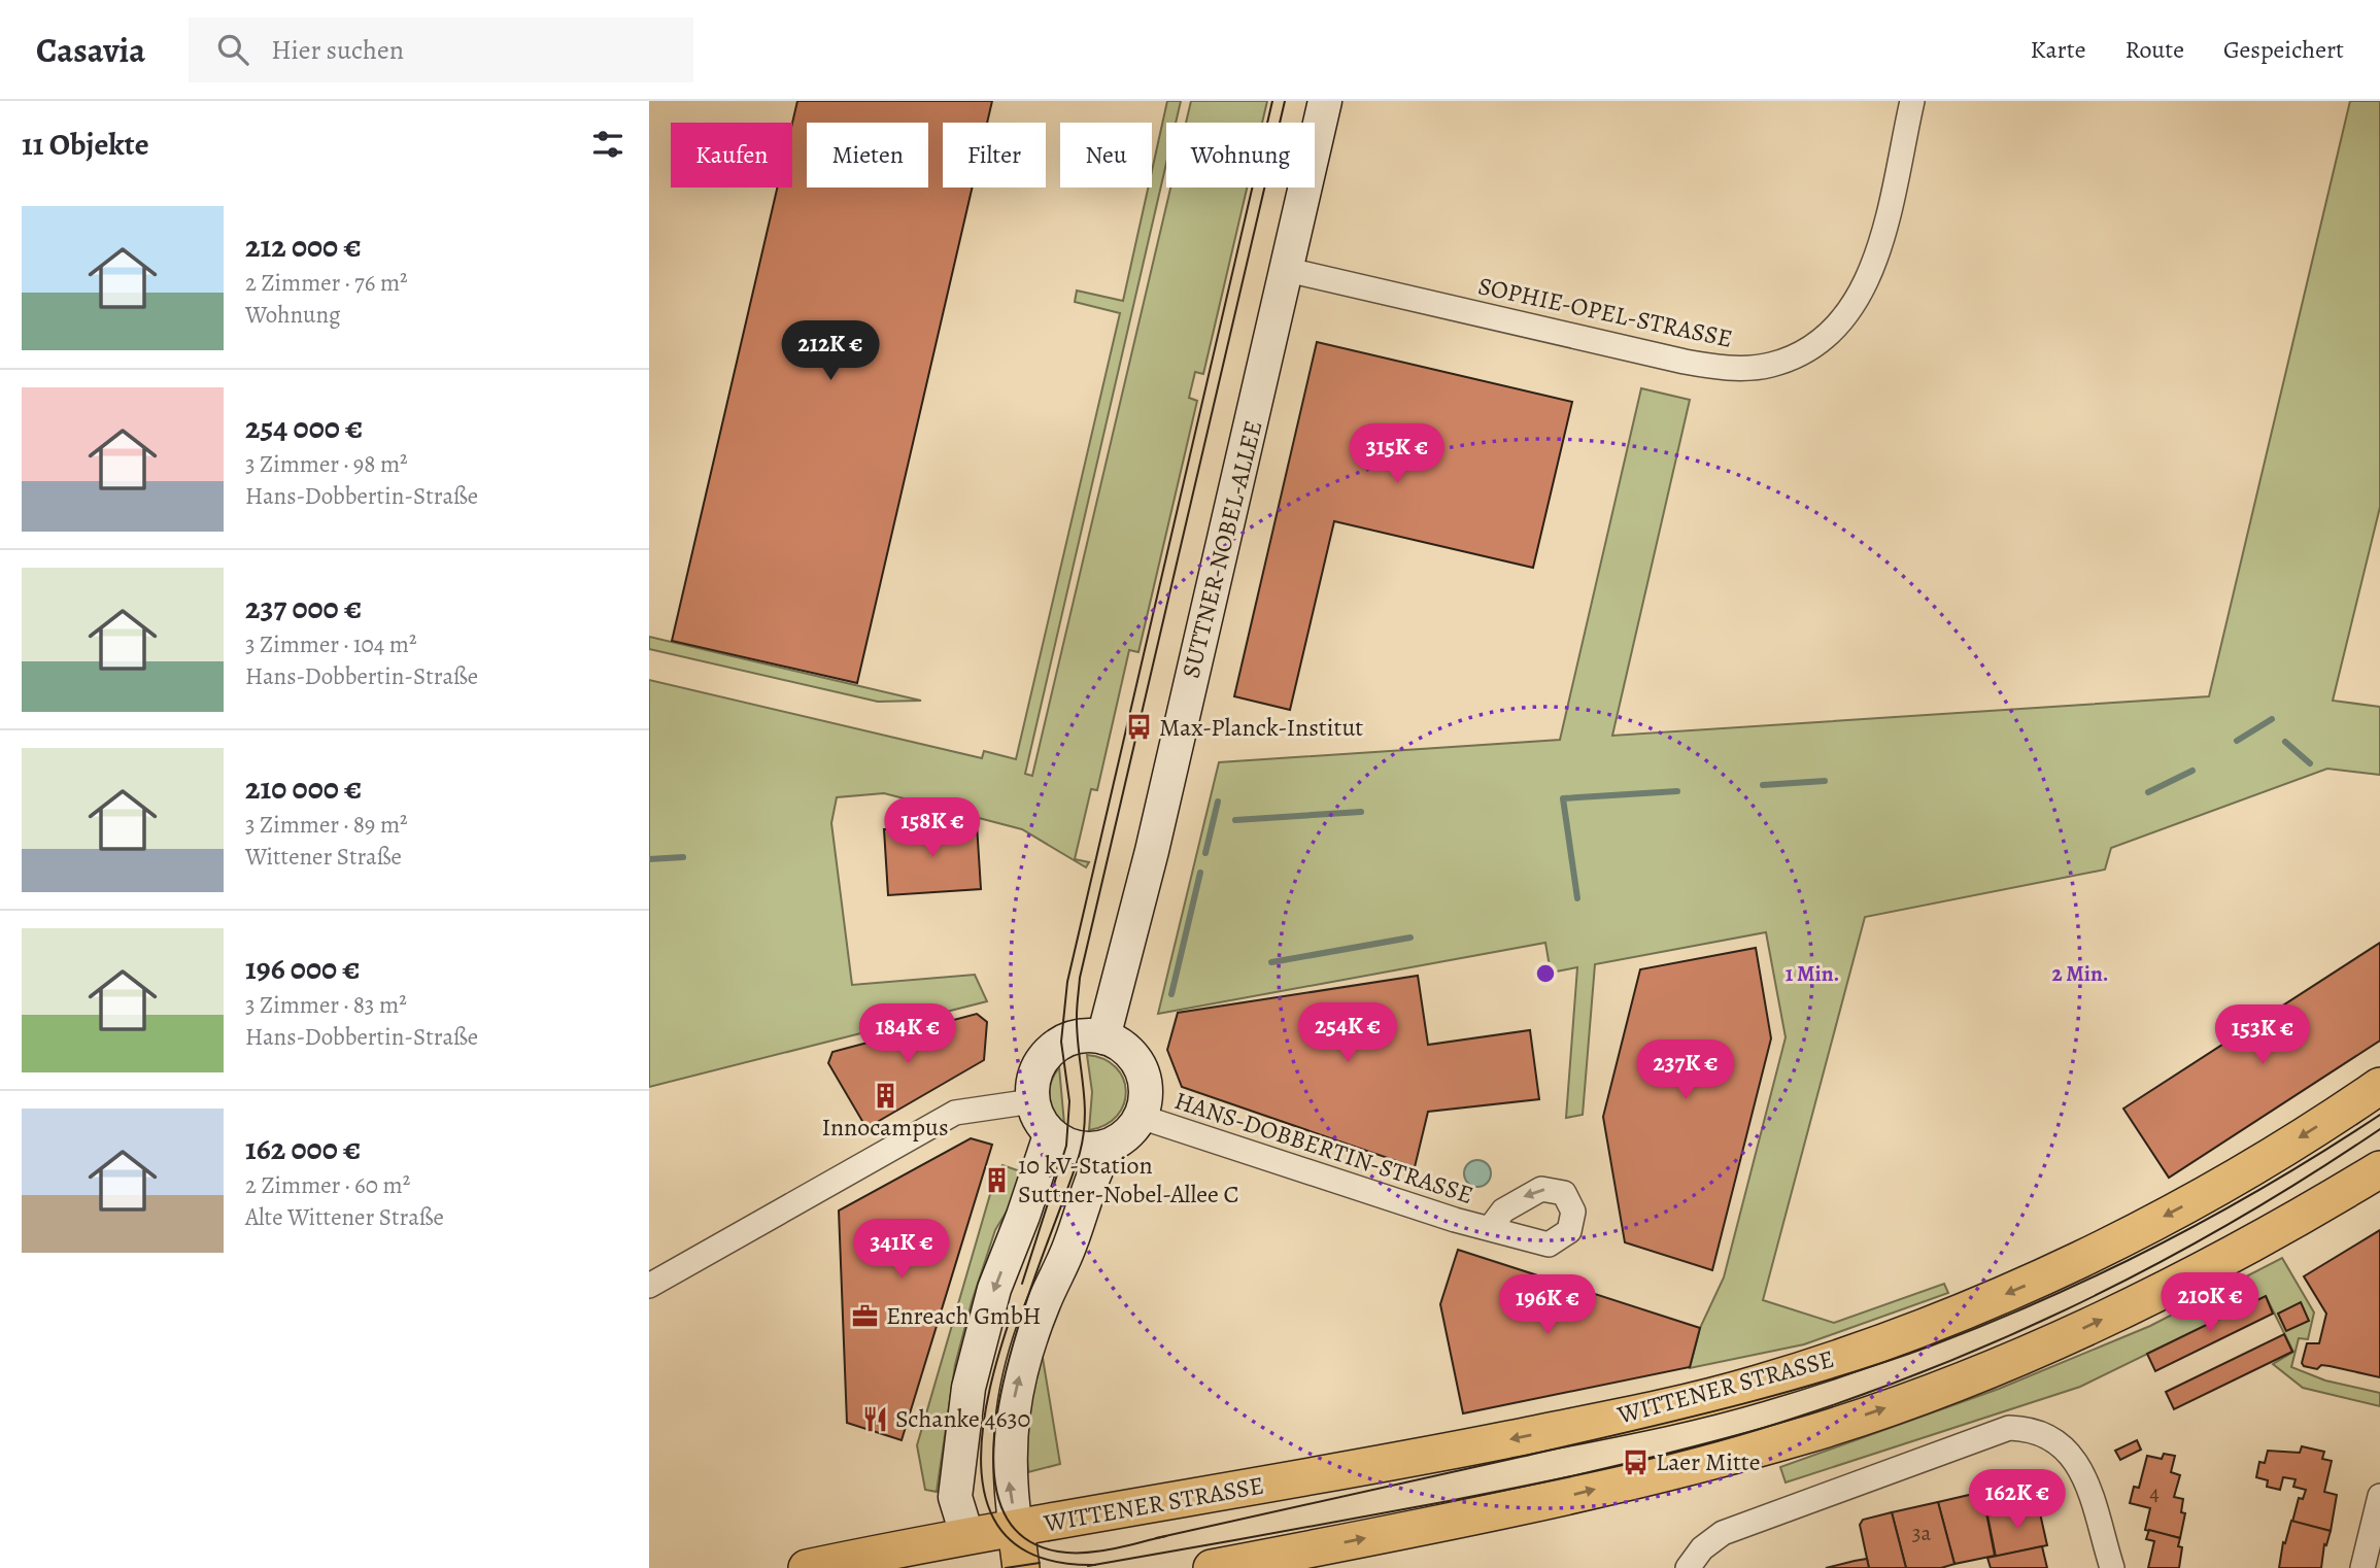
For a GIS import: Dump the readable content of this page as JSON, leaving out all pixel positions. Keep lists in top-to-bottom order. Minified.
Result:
{"streets":{"main road":["WITTENER STRASSE"],"street":["SOPHIE-OPEL-STRASSE","SUTTNER-NOBEL-ALLEE","HANS-DOBBERTIN-STRASSE"]},"crossings":[["SOPHIE-OPEL-STRASSE","SUTTNER-NOBEL-ALLEE"],["SUTTNER-NOBEL-ALLEE","HANS-DOBBERTIN-STRASSE"]],"places":{"bus stop":["Max-Planck-Institut","Laer Mitte"],"building":["Innocampus","10 kV-Station Suttner-Nobel-Allee C"],"office":["Enreach GmbH"],"restaurant":["Schanke 4630"]},"house_numbers":["4","3a"],"page":{"header":"Casavia","search":"Hier suchen","nav":["Karte","Route","Gespeichert"],"heading":"11 Objekte","chip":["Kaufen","Mieten","Filter","Neu","Wohnung"],"list":[{"name":"212 000 €","note":"2 Zimmer · 76 m² · Wohnung"},{"name":"254 000 €","note":"3 Zimmer · 98 m² · Hans-Dobbertin-Straße"},{"name":"237 000 €","note":"3 Zimmer · 104 m² · Hans-Dobbertin-Straße"},{"name":"210 000 €","note":"3 Zimmer · 89 m² · Wittener Straße"},{"name":"196 000 €","note":"3 Zimmer · 83 m² · Hans-Dobbertin-Straße"},{"name":"162 000 €","note":"2 Zimmer · 60 m² · Alte Wittener Straße"}],"price":["212K €","315K €","158K €","254K €","184K €","153K €","237K €","341K €","210K €","196K €","162K €"]},"rings":["1 Min.","2 Min."]}
